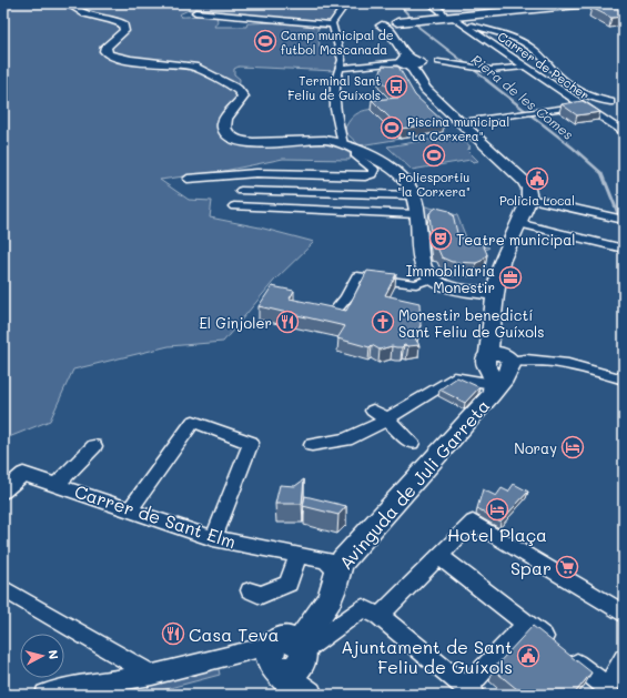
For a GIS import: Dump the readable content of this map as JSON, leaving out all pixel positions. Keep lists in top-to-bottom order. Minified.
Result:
{"streets":{"main road":["Avinguda de Juli Garreta"],"street":["Carrer de Pecher","Carrer de Sant Elm"]},"crossings":[["Avinguda de Juli Garreta","Carrer de Sant Elm"]],"water":["Riera de les Comes"],"places":{"sports":["Camp municipal de futbol Mascanada","Piscina municipal \"La Corxera\"","Poliesportiu \"la Corxera\""],"bus stop":["Terminal Sant Feliu de Guíxols"],"public building":["Policia Local","Ajuntament de Sant Feliu de Guíxols"],"theatre":["Teatre municipal"],"office":["Immobiliaria Monestir"],"restaurant":["El Ginjoler","Casa Teva"],"church":["Monestir benedictí Sant Feliu de Guíxols"],"hotel":["Noray","Hotel Plaça"],"supermarket":["Spar"]},"north":"right"}
